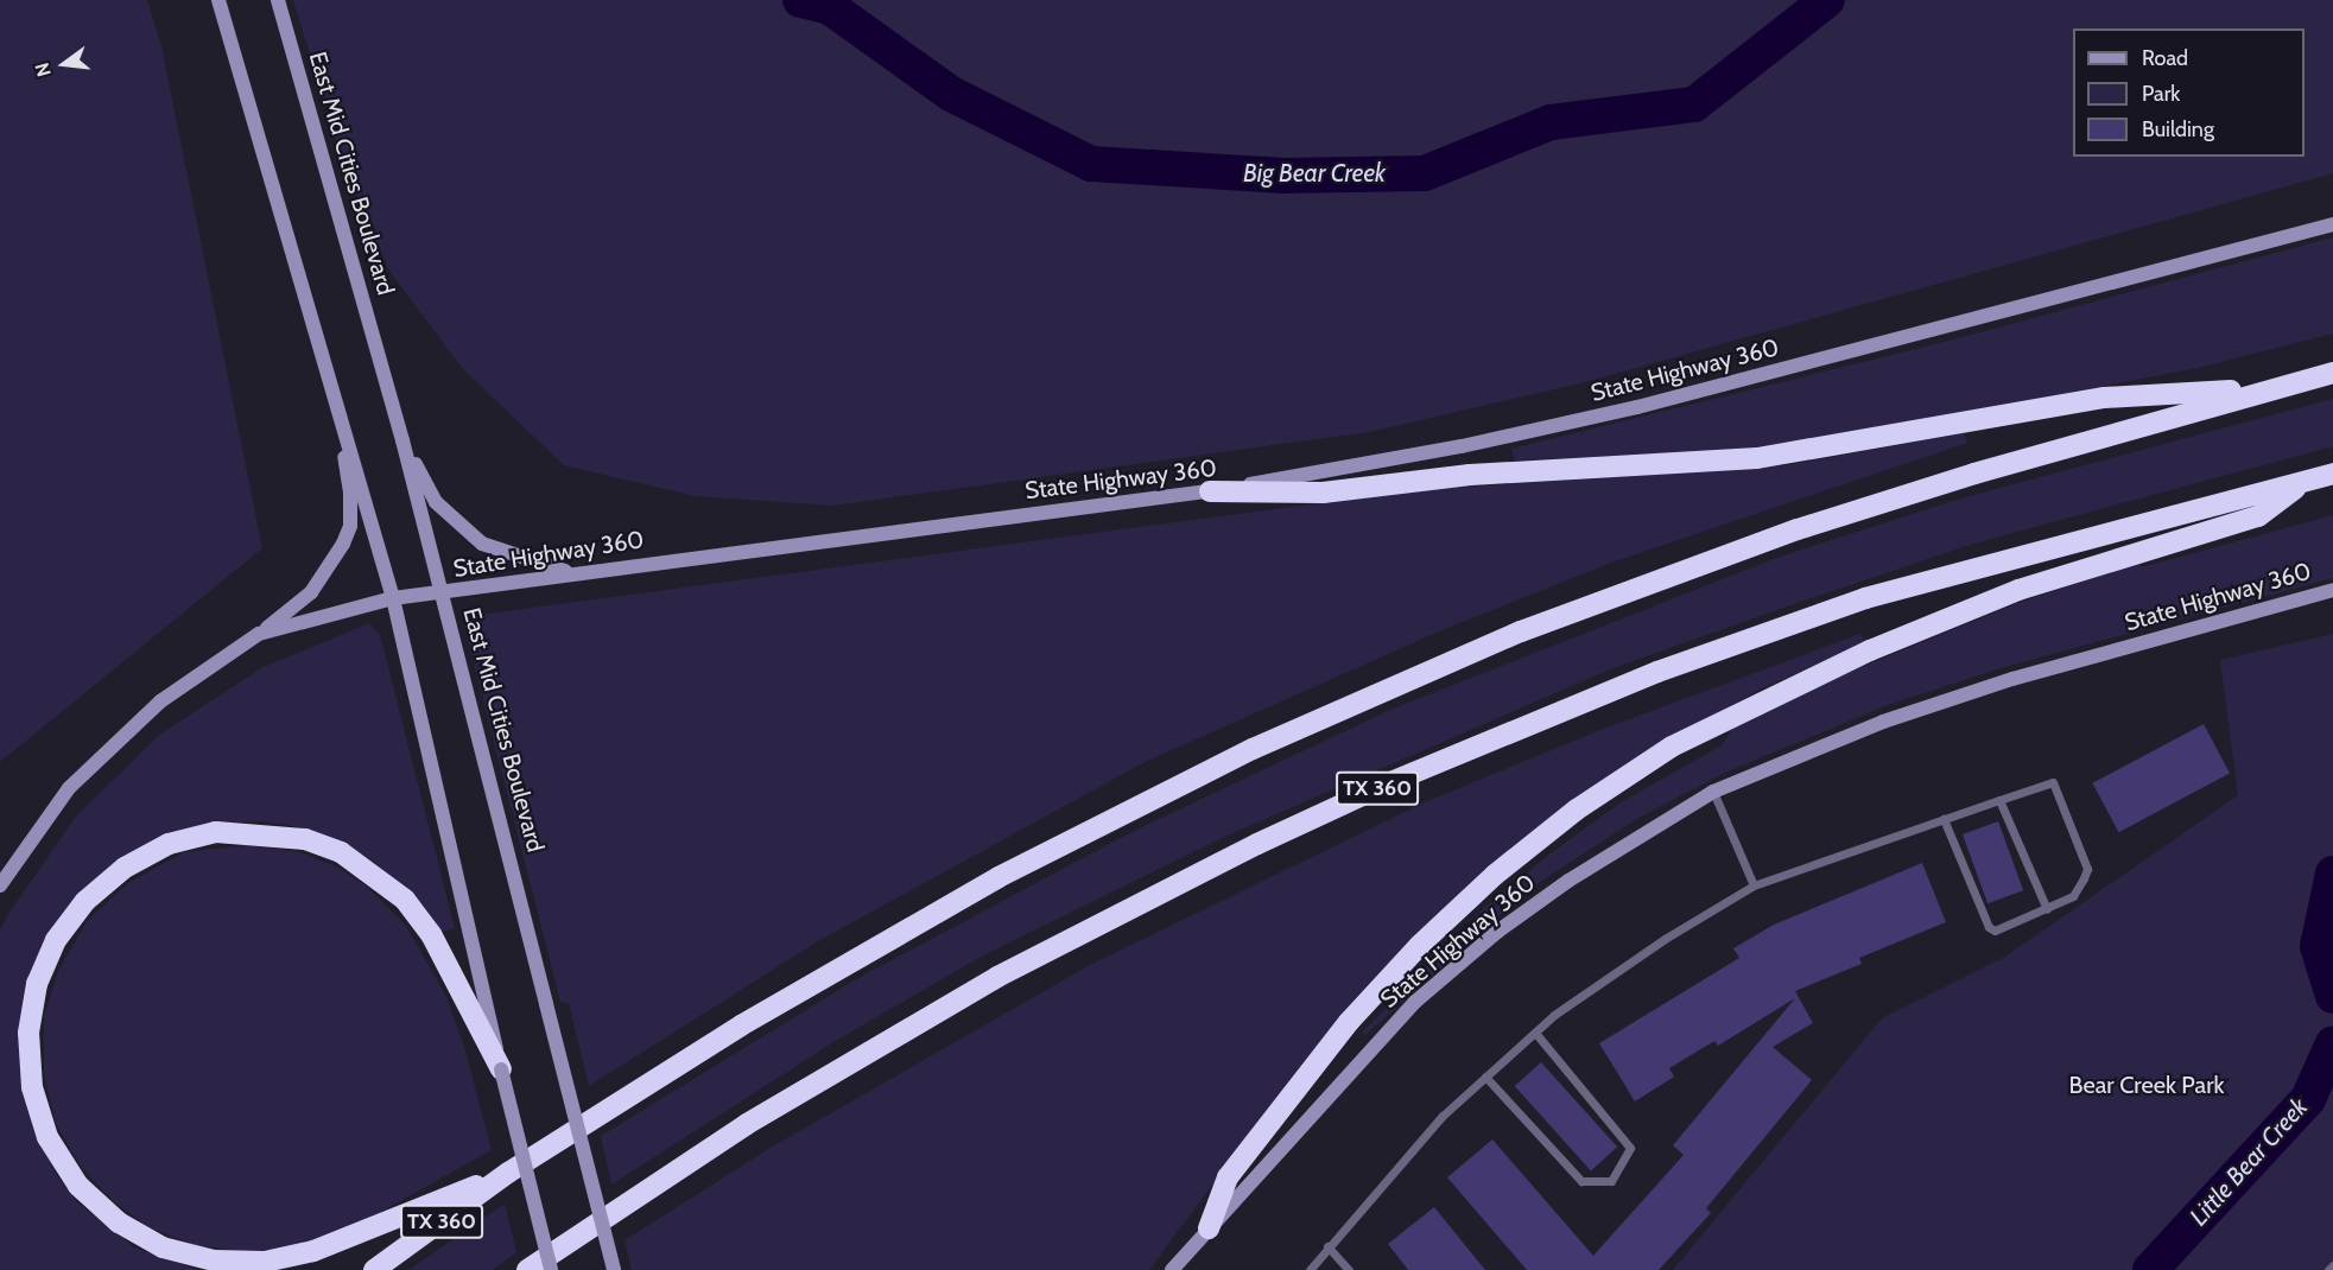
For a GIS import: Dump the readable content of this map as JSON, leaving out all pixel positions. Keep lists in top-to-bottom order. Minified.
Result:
{"streets":{"highway":["TX 360"],"main road":["East Mid Cities Boulevard","State Highway 360"]},"crossings":[["East Mid Cities Boulevard","State Highway 360"]],"water":["Big Bear Creek","Little Bear Creek"],"parks":["Bear Creek Park"],"legend":["Road","Park","Building"],"north":"left"}
